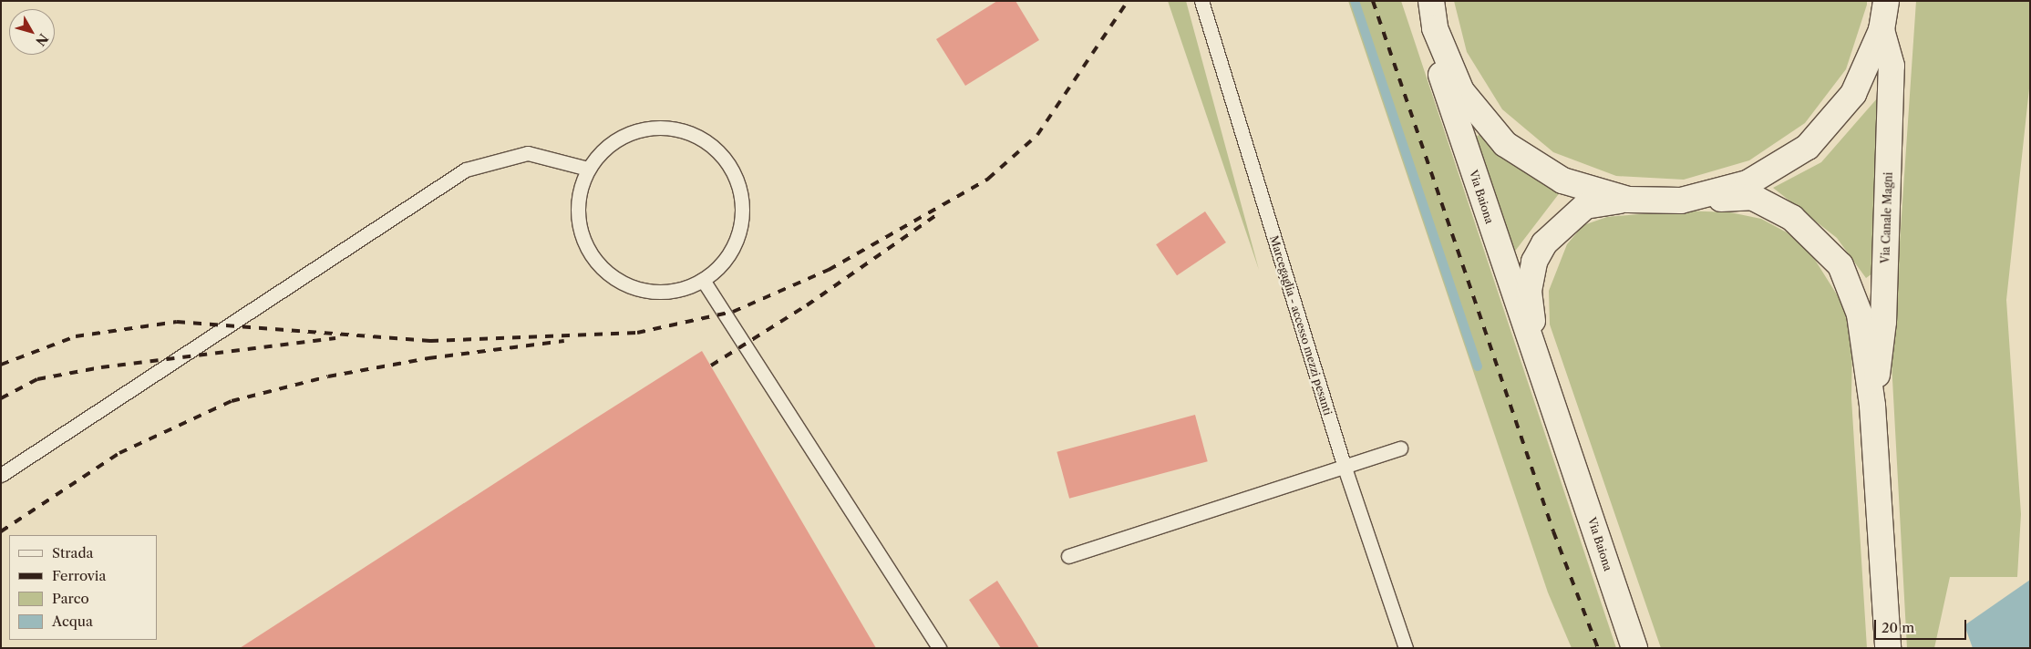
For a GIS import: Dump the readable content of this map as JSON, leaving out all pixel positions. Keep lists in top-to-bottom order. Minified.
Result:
{"streets":{"main road":["Via Baiona","Via Canale Magni"],"lane":["Marcegaglia - accesso mezzi pesanti"]},"legend":["Strada","Ferrovia","Parco","Acqua"],"scale_bar":"20 m","north":"bottom right"}
